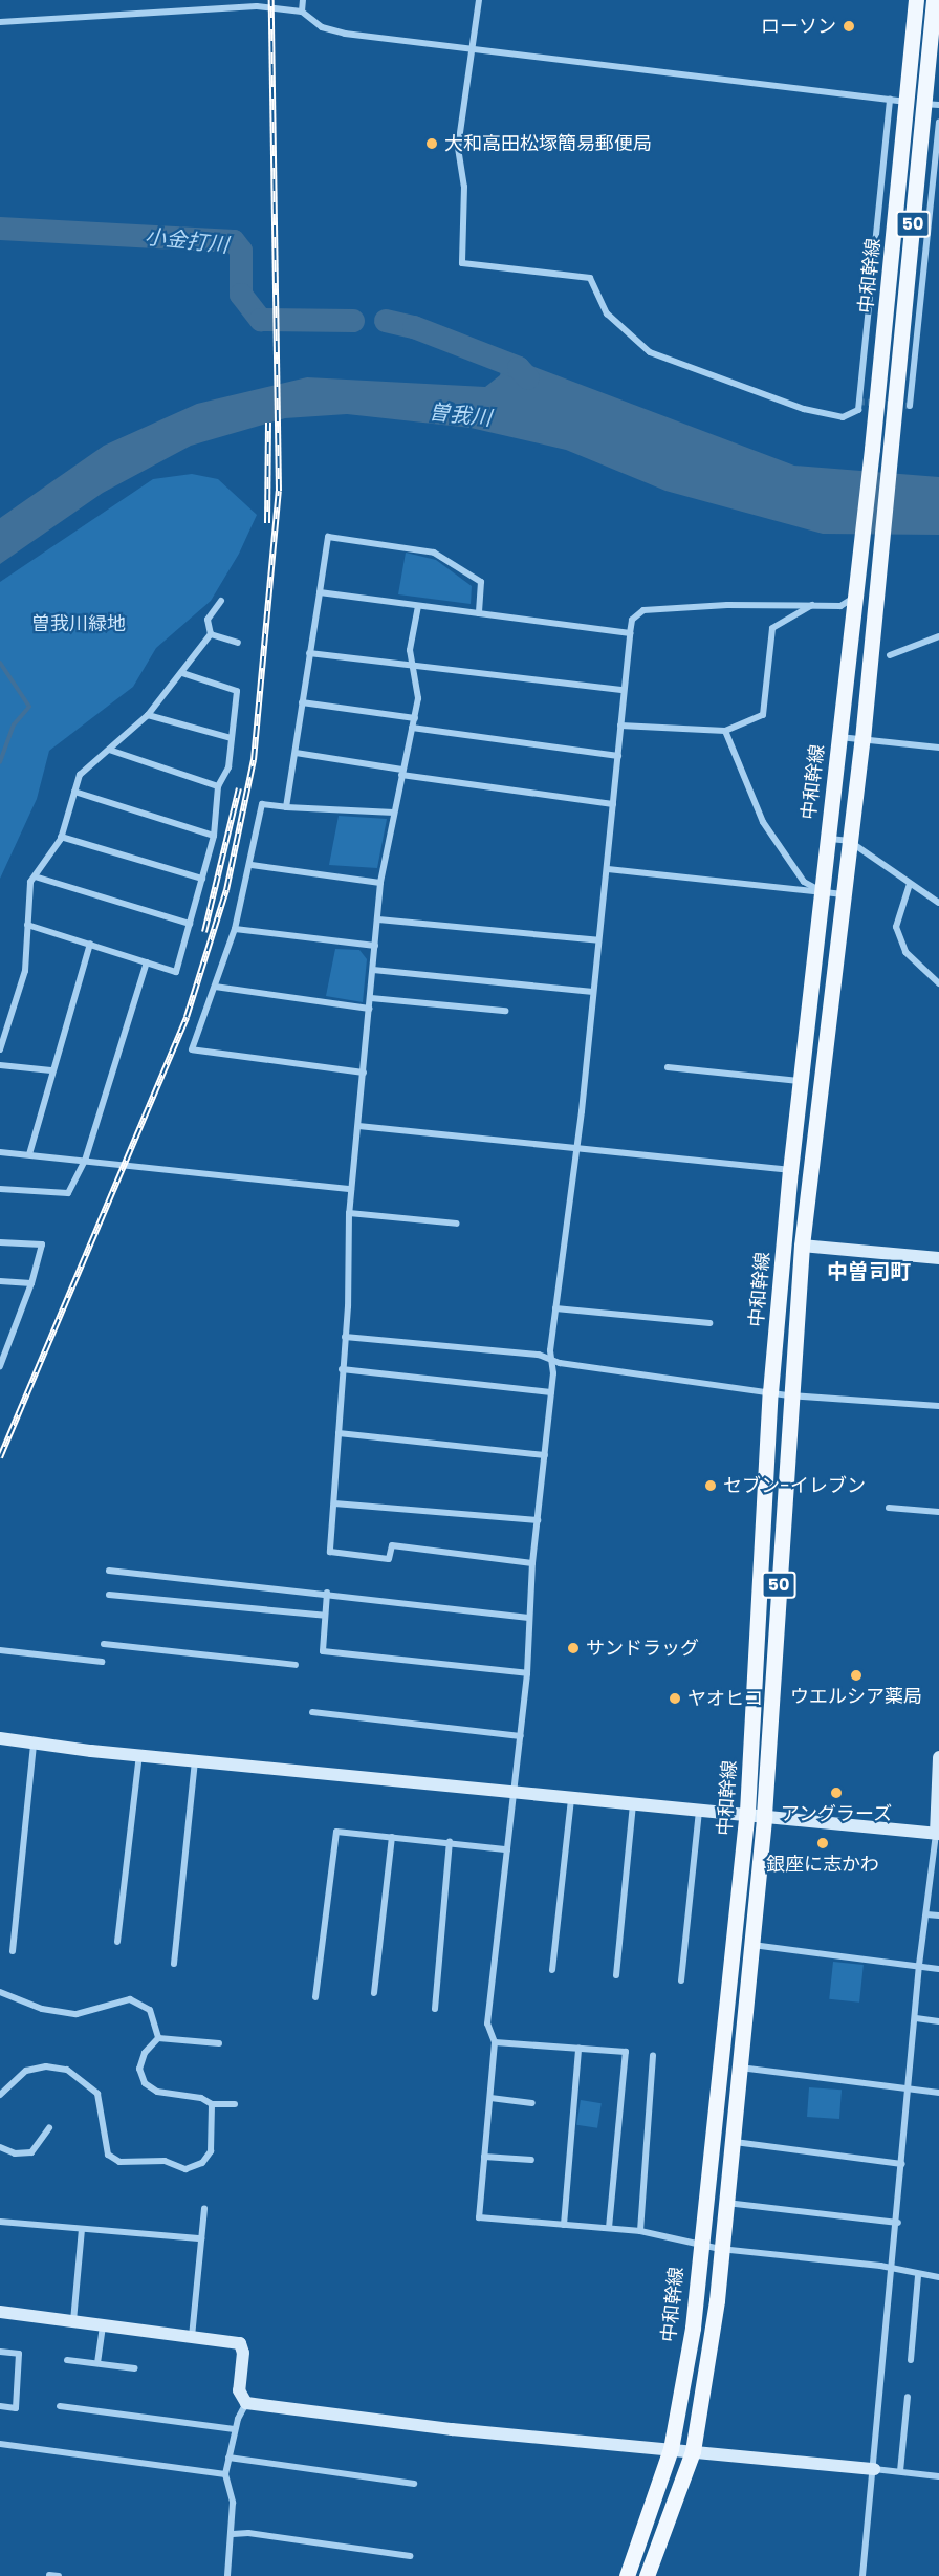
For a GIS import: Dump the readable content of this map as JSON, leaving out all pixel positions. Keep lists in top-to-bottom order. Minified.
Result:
{"streets":{"main road":["50","中和幹線"]},"districts":["中曽司町"],"water":["小金打川","曽我川"],"parks":["曽我川緑地"],"places":["ローソン","大和高田松塚簡易郵便局","セブン-イレブン","サンドラッグ","ウエルシア薬局","ヤオヒコ","アングラーズ","銀座に志かわ"]}
